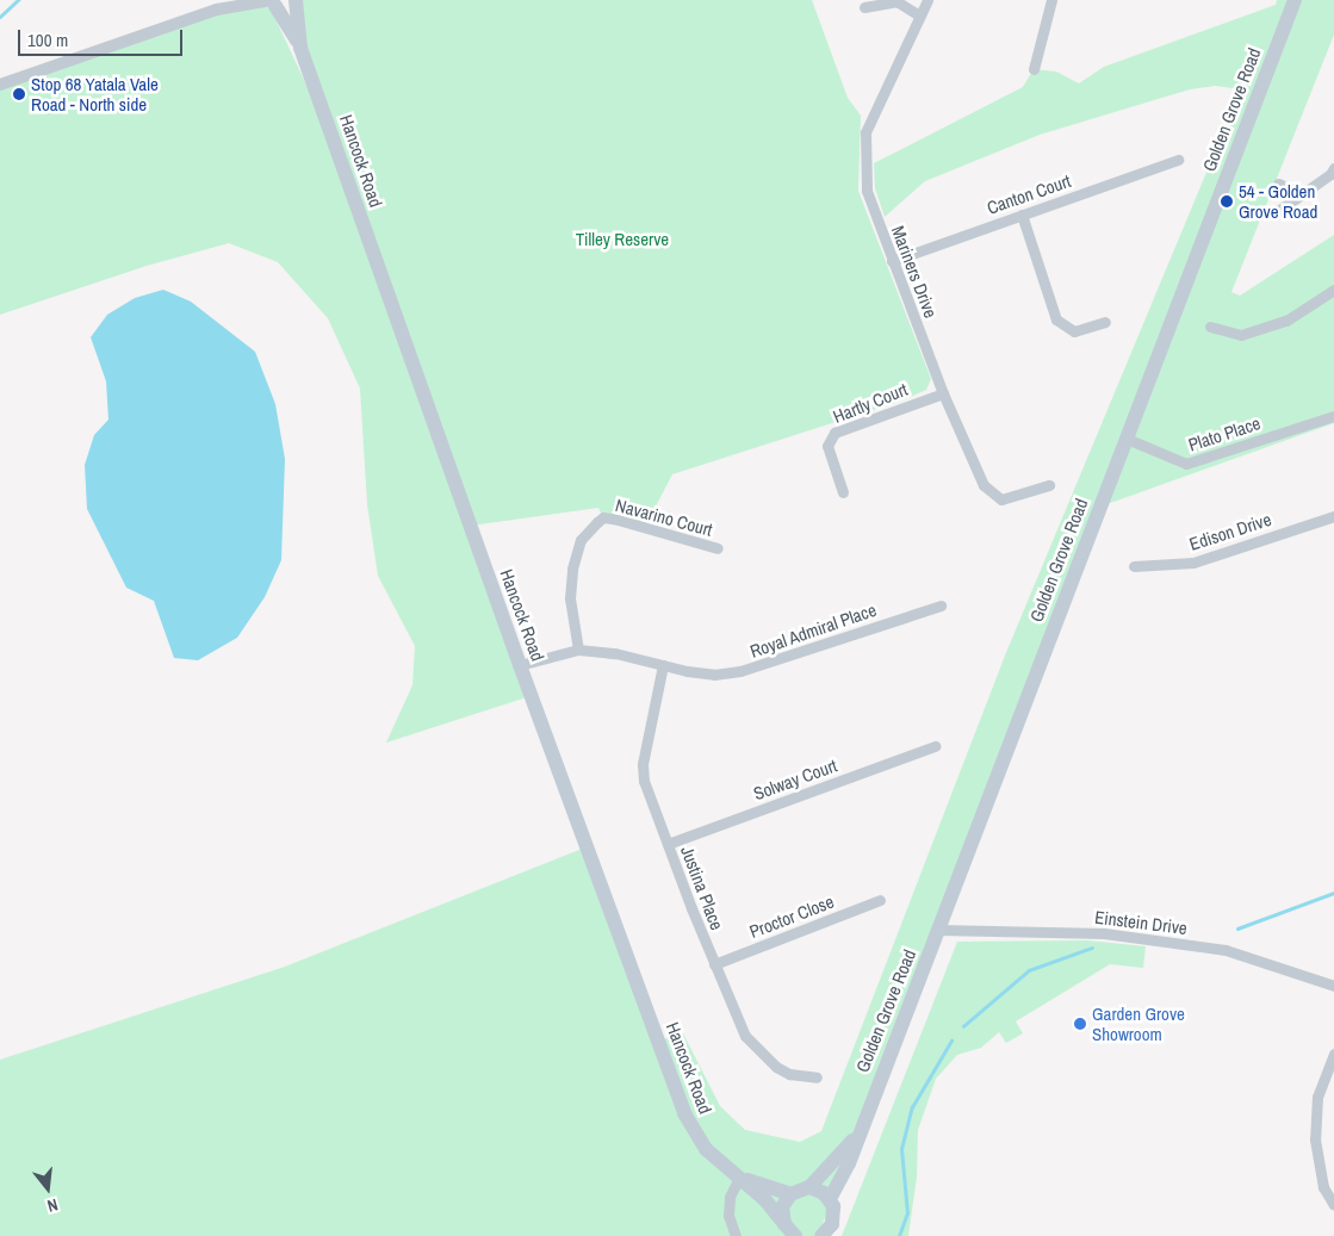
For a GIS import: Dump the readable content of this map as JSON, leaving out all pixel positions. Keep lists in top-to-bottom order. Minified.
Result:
{"streets":{"main road":["Golden Grove Road","Hancock Road"],"street":["Canton Court","Mariners Drive","Hartly Court","Plato Place","Navarino Court","Edison Drive","Royal Admiral Place","Solway Court","Justina Place","Proctor Close","Einstein Drive"]},"crossings":[["Golden Grove Road","Plato Place"],["Golden Grove Road","Einstein Drive"],["Hancock Road","Royal Admiral Place"],["Canton Court","Mariners Drive"],["Mariners Drive","Hartly Court"],["Navarino Court","Royal Admiral Place"],["Royal Admiral Place","Justina Place"],["Solway Court","Justina Place"],["Justina Place","Proctor Close"]],"parks":["Tilley Reserve"],"places":["Stop 68 Yatala Vale Road - North side","54 - Golden Grove Road","Garden Grove Showroom"],"scale_bar":"100 m","north":"bottom"}
